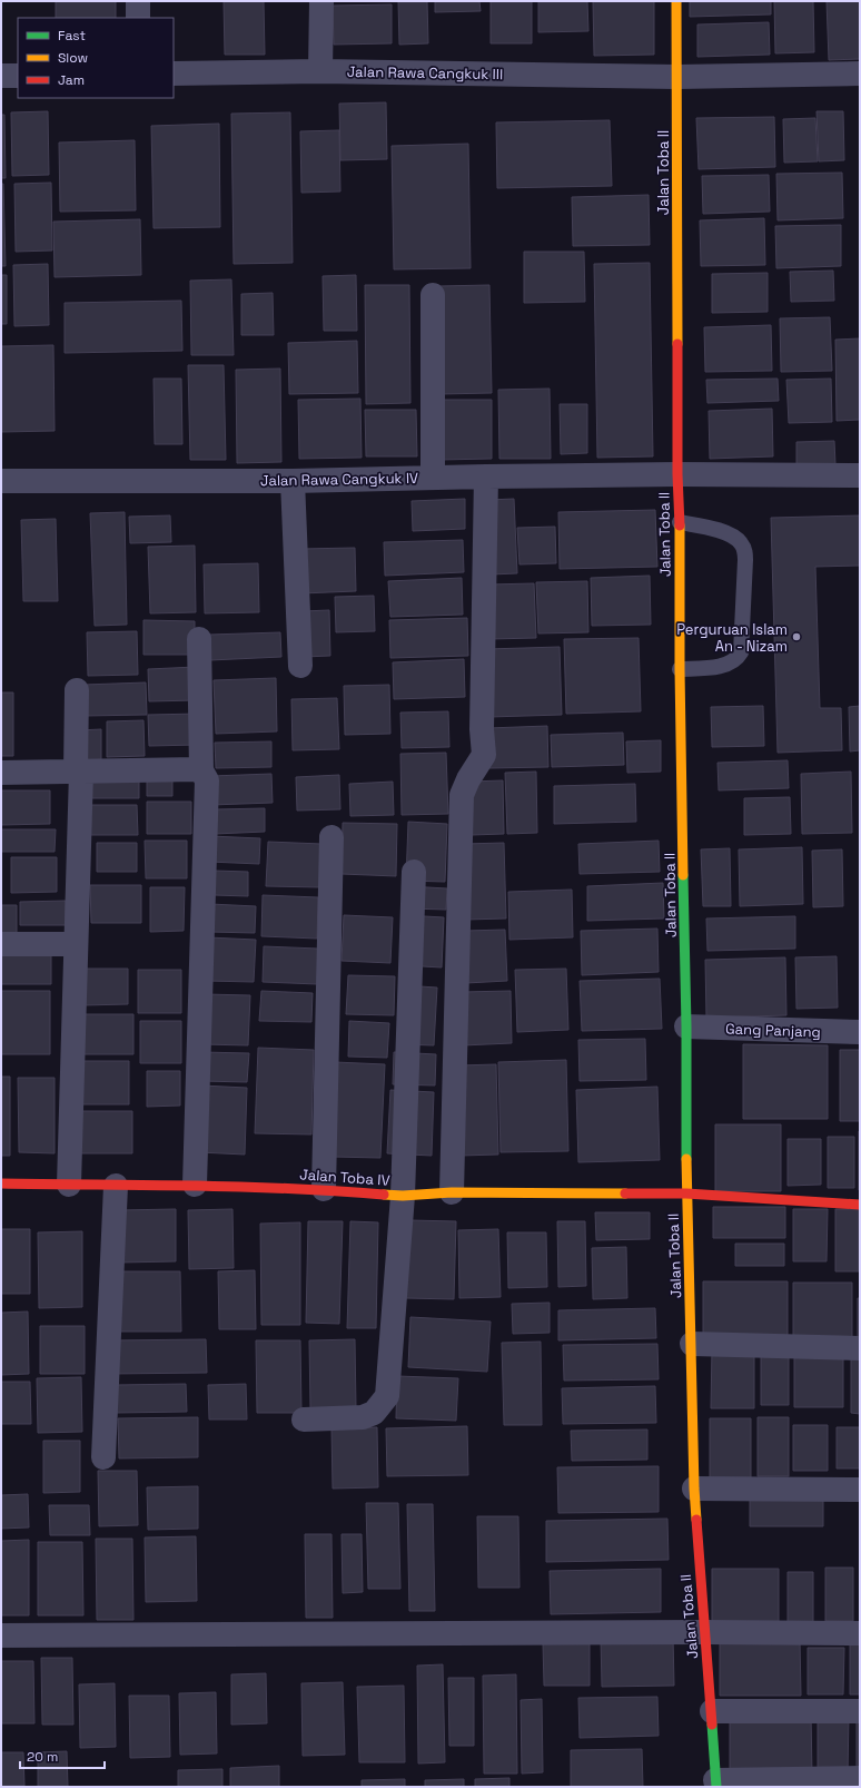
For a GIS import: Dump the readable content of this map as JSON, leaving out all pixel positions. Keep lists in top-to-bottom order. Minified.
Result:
{"streets":{"street":["Jalan Rawa Cangkuk III","Jalan Toba II","Jalan Rawa Cangkuk IV","Gang Panjang","Jalan Toba IV"]},"crossings":[["Jalan Rawa Cangkuk III","Jalan Toba II"],["Jalan Toba II","Jalan Rawa Cangkuk IV"],["Jalan Toba II","Gang Panjang"],["Jalan Toba II","Jalan Toba IV"]],"places":["Perguruan Islam An - Nizam"],"legend":["Fast","Slow","Jam"],"scale_bar":"20 m"}
